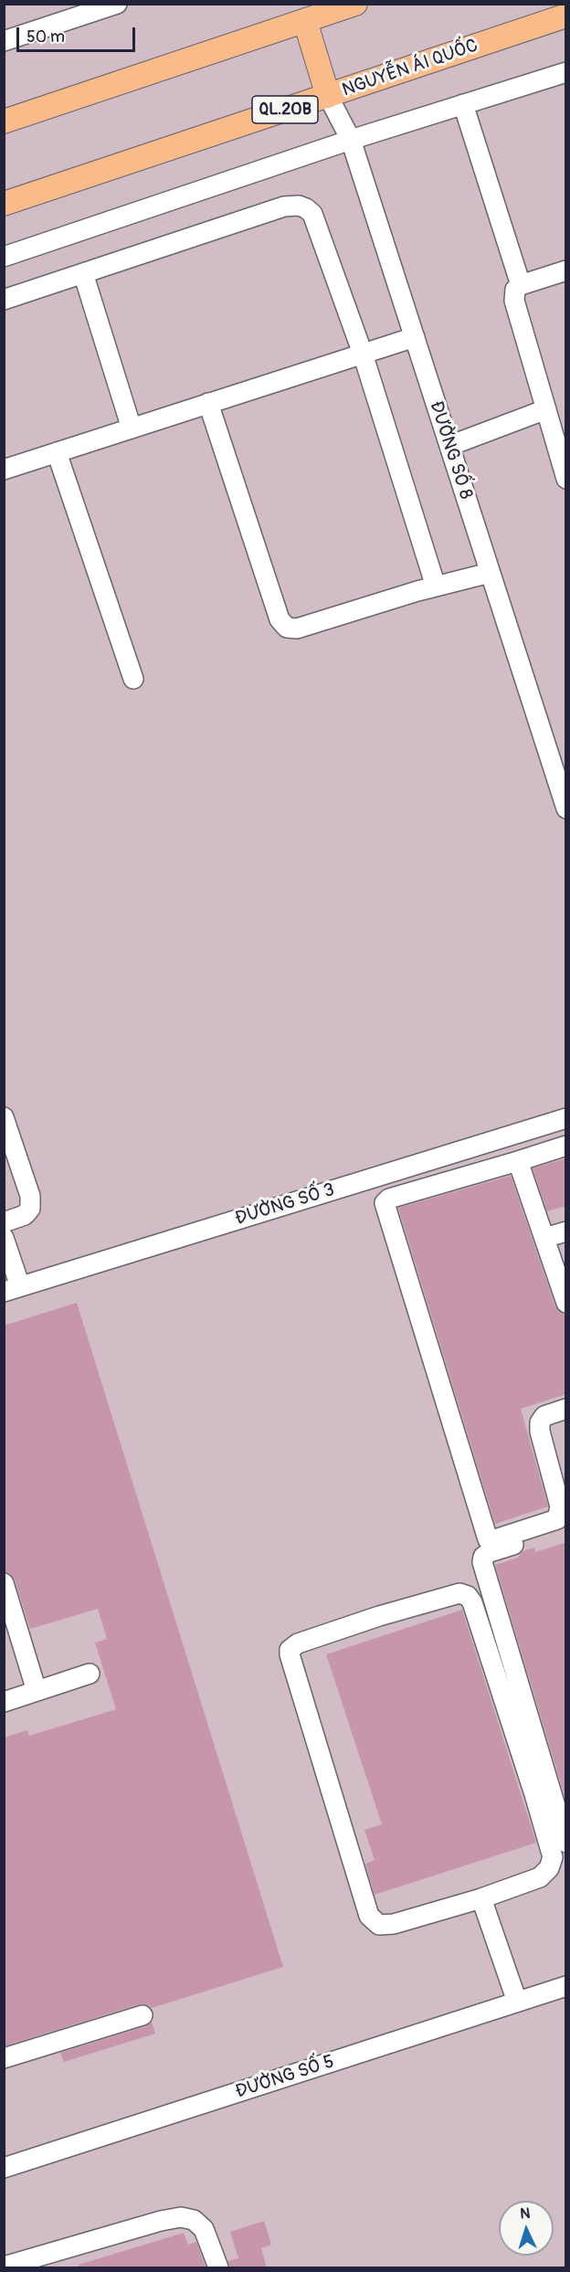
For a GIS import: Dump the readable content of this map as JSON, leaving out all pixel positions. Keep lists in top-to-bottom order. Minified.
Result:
{"streets":{"main road":["NGUYỄN ÁI QUỐC","QL.20B"],"street":["ĐƯỜNG SỐ 8","ĐƯỜNG SỐ 3","ĐƯỜNG SỐ 5"]},"crossings":[["NGUYỄN ÁI QUỐC","ĐƯỜNG SỐ 8"]],"scale_bar":"50 m","north":"top"}
